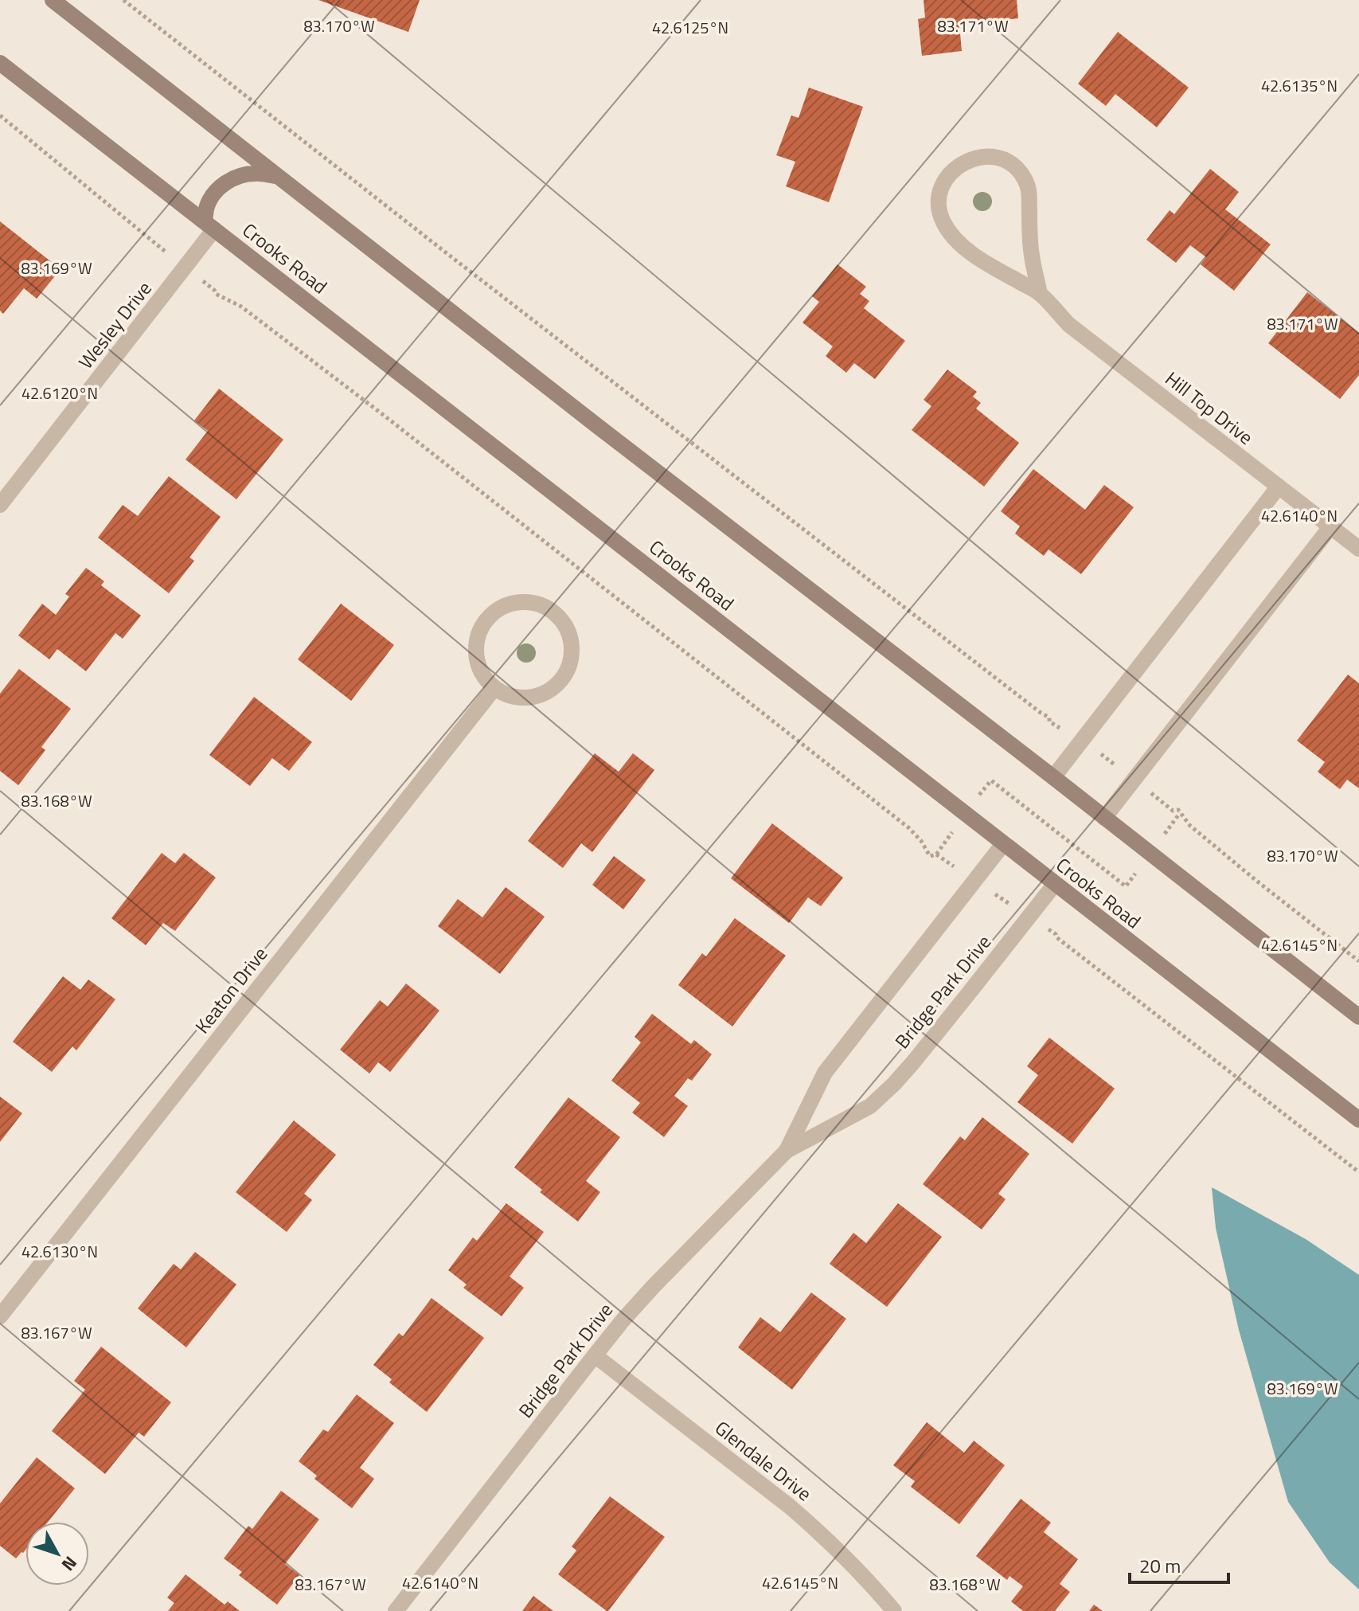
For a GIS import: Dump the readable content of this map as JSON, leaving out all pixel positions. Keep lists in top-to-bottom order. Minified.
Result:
{"streets":{"main road":["Crooks Road"],"street":["Wesley Drive","Hill Top Drive","Keaton Drive","Bridge Park Drive","Glendale Drive"]},"crossings":[["Crooks Road","Wesley Drive"],["Crooks Road","Bridge Park Drive"],["Bridge Park Drive","Glendale Drive"]],"scale_bar":"20 m","north":"bottom right","coordinates":["83.170°W","83.171°W","42.6125°N","42.6135°N","83.169°W","42.6120°N","42.6140°N","83.168°W","42.6145°N","42.6130°N","83.167°W"]}
